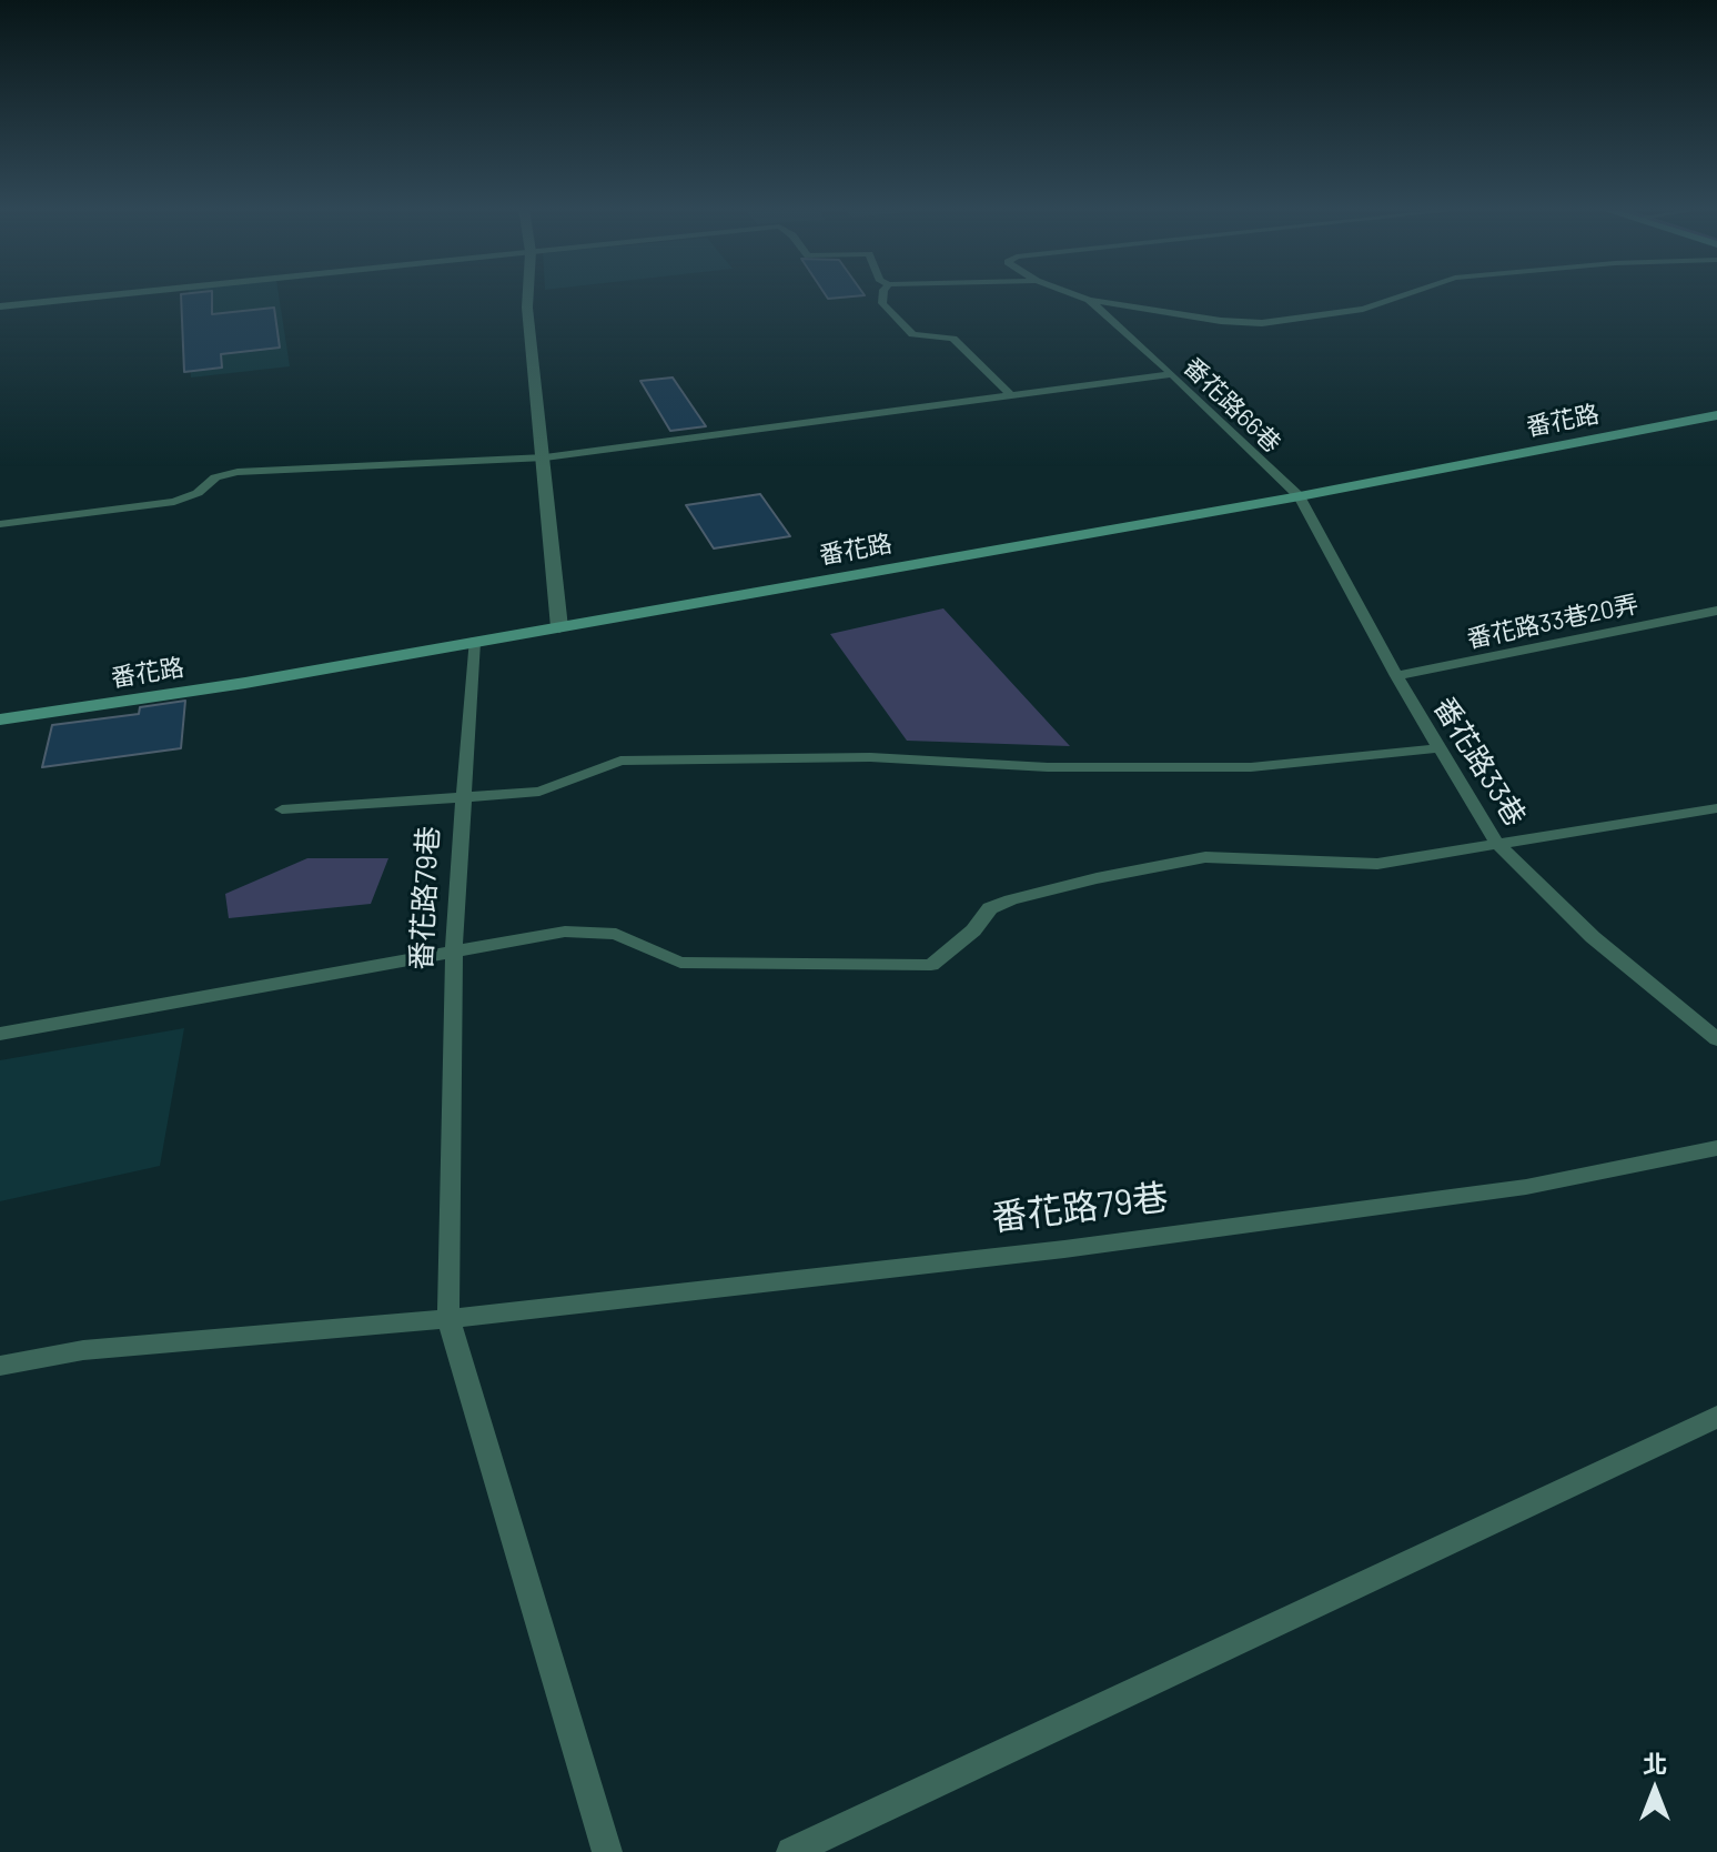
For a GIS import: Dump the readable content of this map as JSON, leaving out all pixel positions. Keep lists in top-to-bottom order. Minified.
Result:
{"streets":{"main road":["番花路"],"lane":["番花路66巷","番花路33巷20弄","番花路33巷","番花路79巷"]},"crossings":[["番花路66巷","番花路"],["番花路66巷","番花路33巷"],["番花路","番花路33巷"],["番花路","番花路79巷"],["番花路33巷20弄","番花路33巷"]],"north":"top"}
